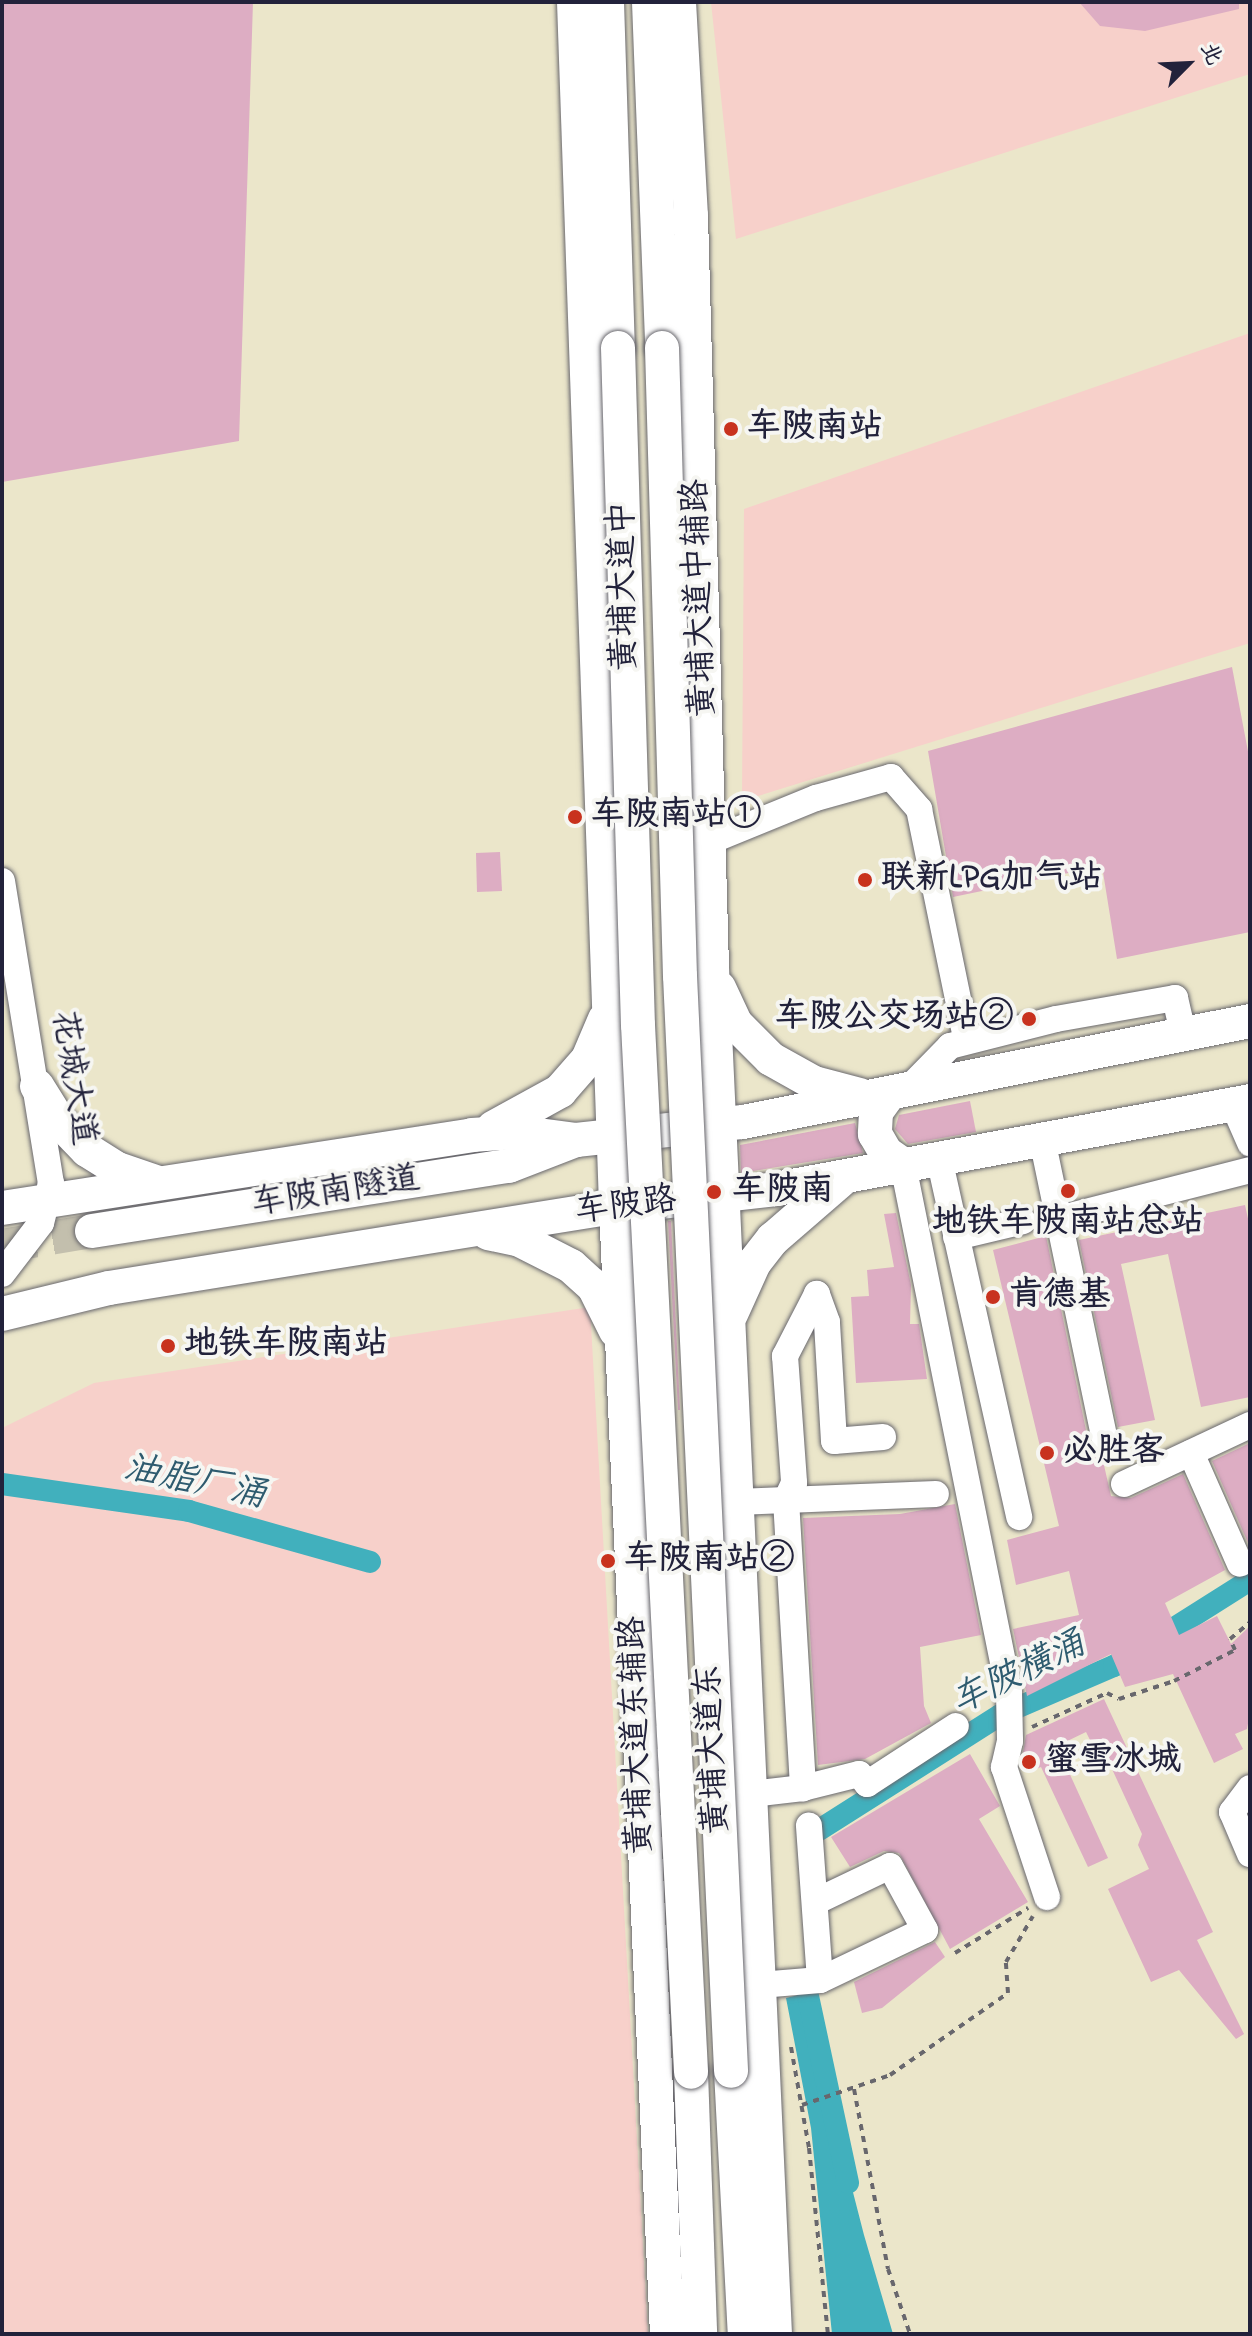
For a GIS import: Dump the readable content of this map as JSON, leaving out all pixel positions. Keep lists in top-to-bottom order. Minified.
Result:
{"streets":{"main road":["黄埔大道中","黄埔大道中辅路","车陂南隧道","车陂路","黄埔大道东辅路","黄埔大道东"],"street":["花城大道"]},"crossings":[["黄埔大道中","黄埔大道东"],["黄埔大道中辅路","车陂路"],["花城大道","车陂路"],["车陂南隧道","车陂路"],["车陂路","黄埔大道东辅路"]],"water":["油脂厂涌","车陂横涌"],"places":["车陂南站","车陂南站①","联新LPG加气站","车陂公交场站②","地铁车陂南站总站","车陂南","肯德基","地铁车陂南站","必胜客","车陂南站②","蜜雪冰城"],"north":"top right"}
